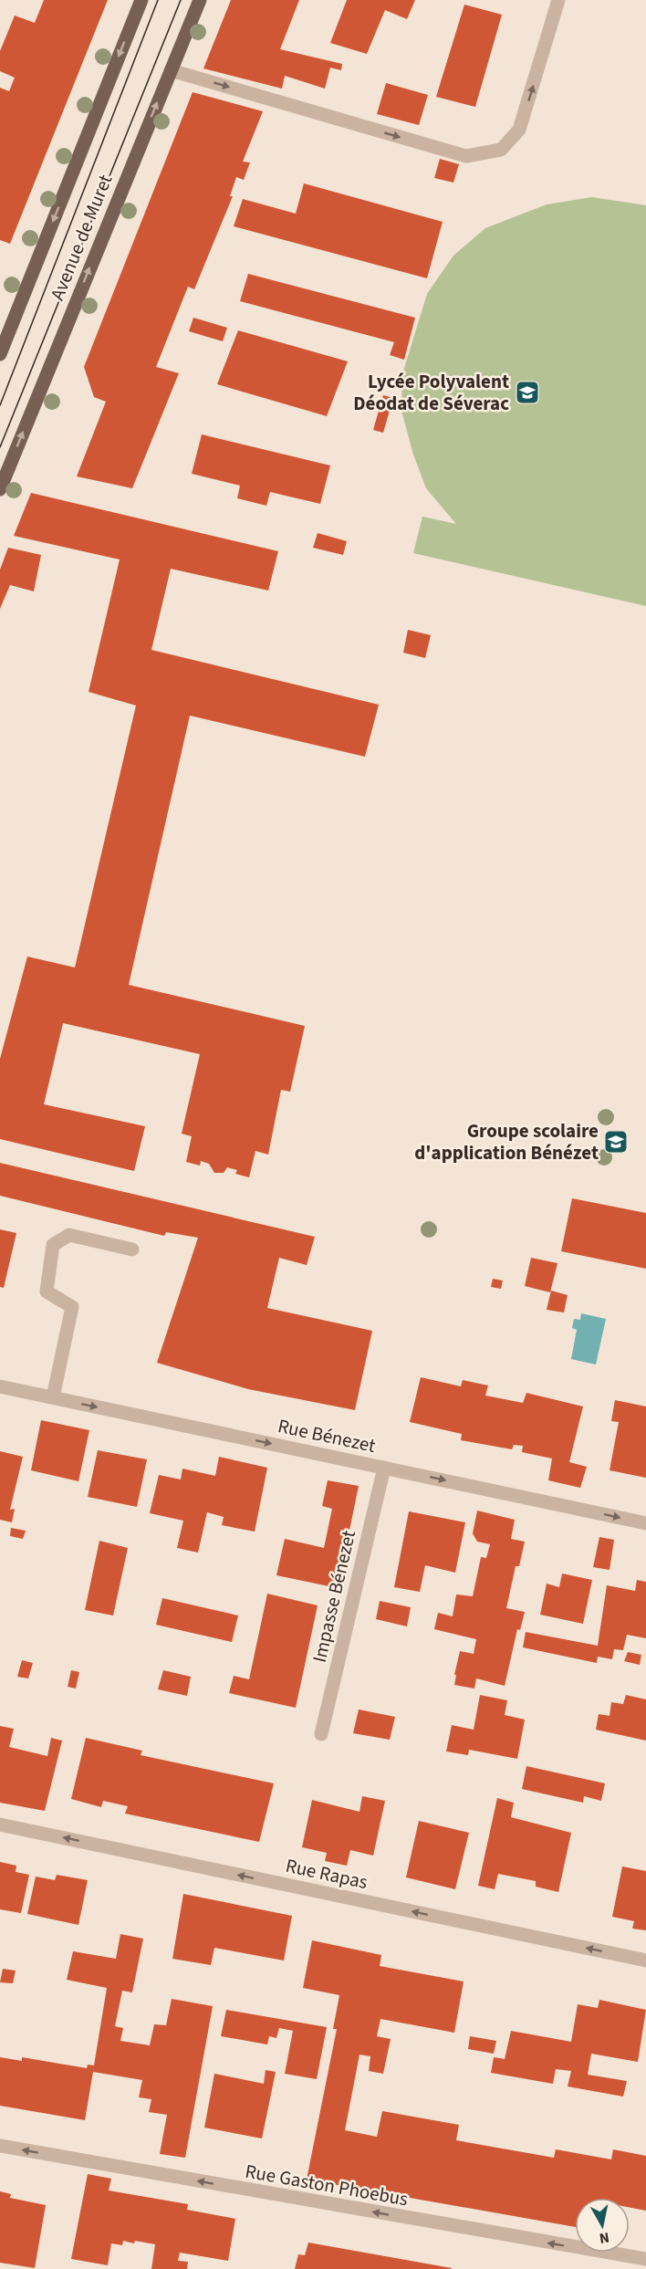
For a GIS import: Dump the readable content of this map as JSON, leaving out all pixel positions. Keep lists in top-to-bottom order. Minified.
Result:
{"streets":{"main road":["Avenue de Muret"],"street":["Rue Bénezet","Impasse Bénezet","Rue Rapas","Rue Gaston Phoebus"]},"crossings":[["Rue Bénezet","Impasse Bénezet"]],"one_way":["Rue Bénezet","Rue Rapas","Rue Gaston Phoebus"],"places":{"school or university":["Lycée Polyvalent Déodat de Séverac","Groupe scolaire d'application Bénézet"]},"north":"bottom"}
